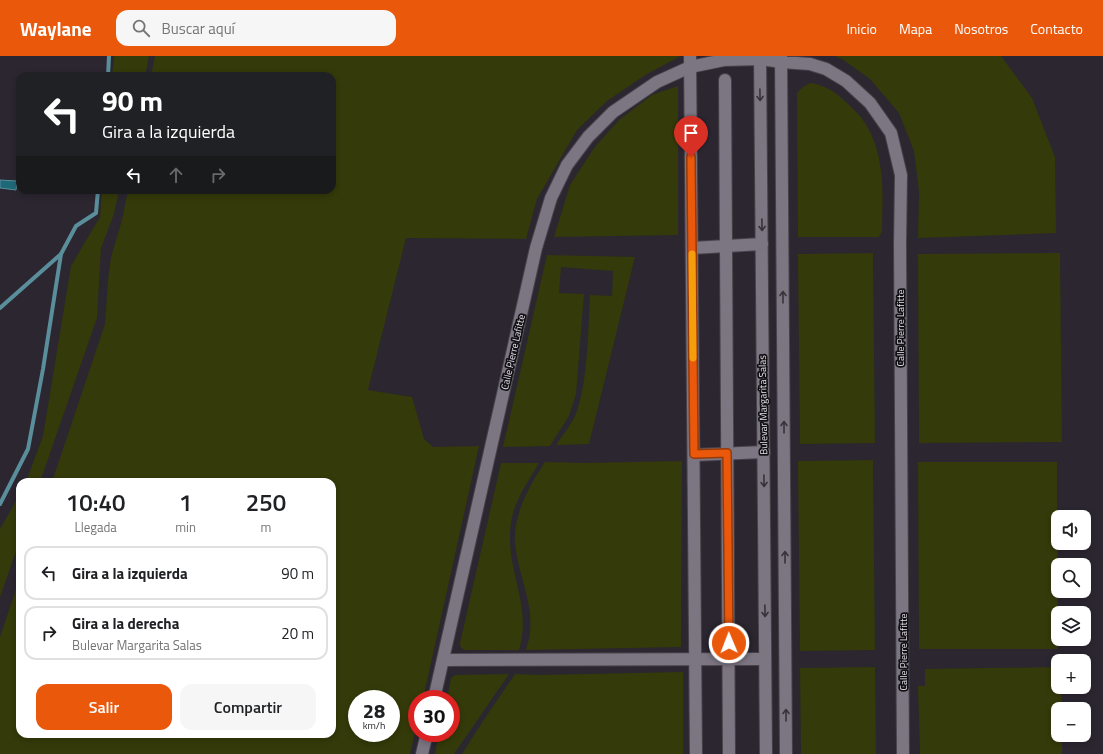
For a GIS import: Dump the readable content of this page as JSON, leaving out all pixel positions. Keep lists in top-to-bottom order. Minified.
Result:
{"streets":{"street":["Calle Pierre Lafitte","Bulevar Margarita Salas"]},"crossings":[["Calle Pierre Lafitte","Bulevar Margarita Salas"]],"page":{"header":"Waylane","search":"Buscar aquí","nav":["Inicio","Mapa","Nosotros","Contacto"],"turn":["90 m","Gira a la izquierda"],"eta":["10:40","Llegada","1","min","250","m"],"map_buttons":["+","−"],"list":[{"name":"Gira a la izquierda","value":"90 m"},{"name":"Gira a la derecha","note":"Bulevar Margarita Salas","value":"20 m"}],"buttons":["Salir","Compartir"],"speed":"28 km/h","limit":"30"}}
